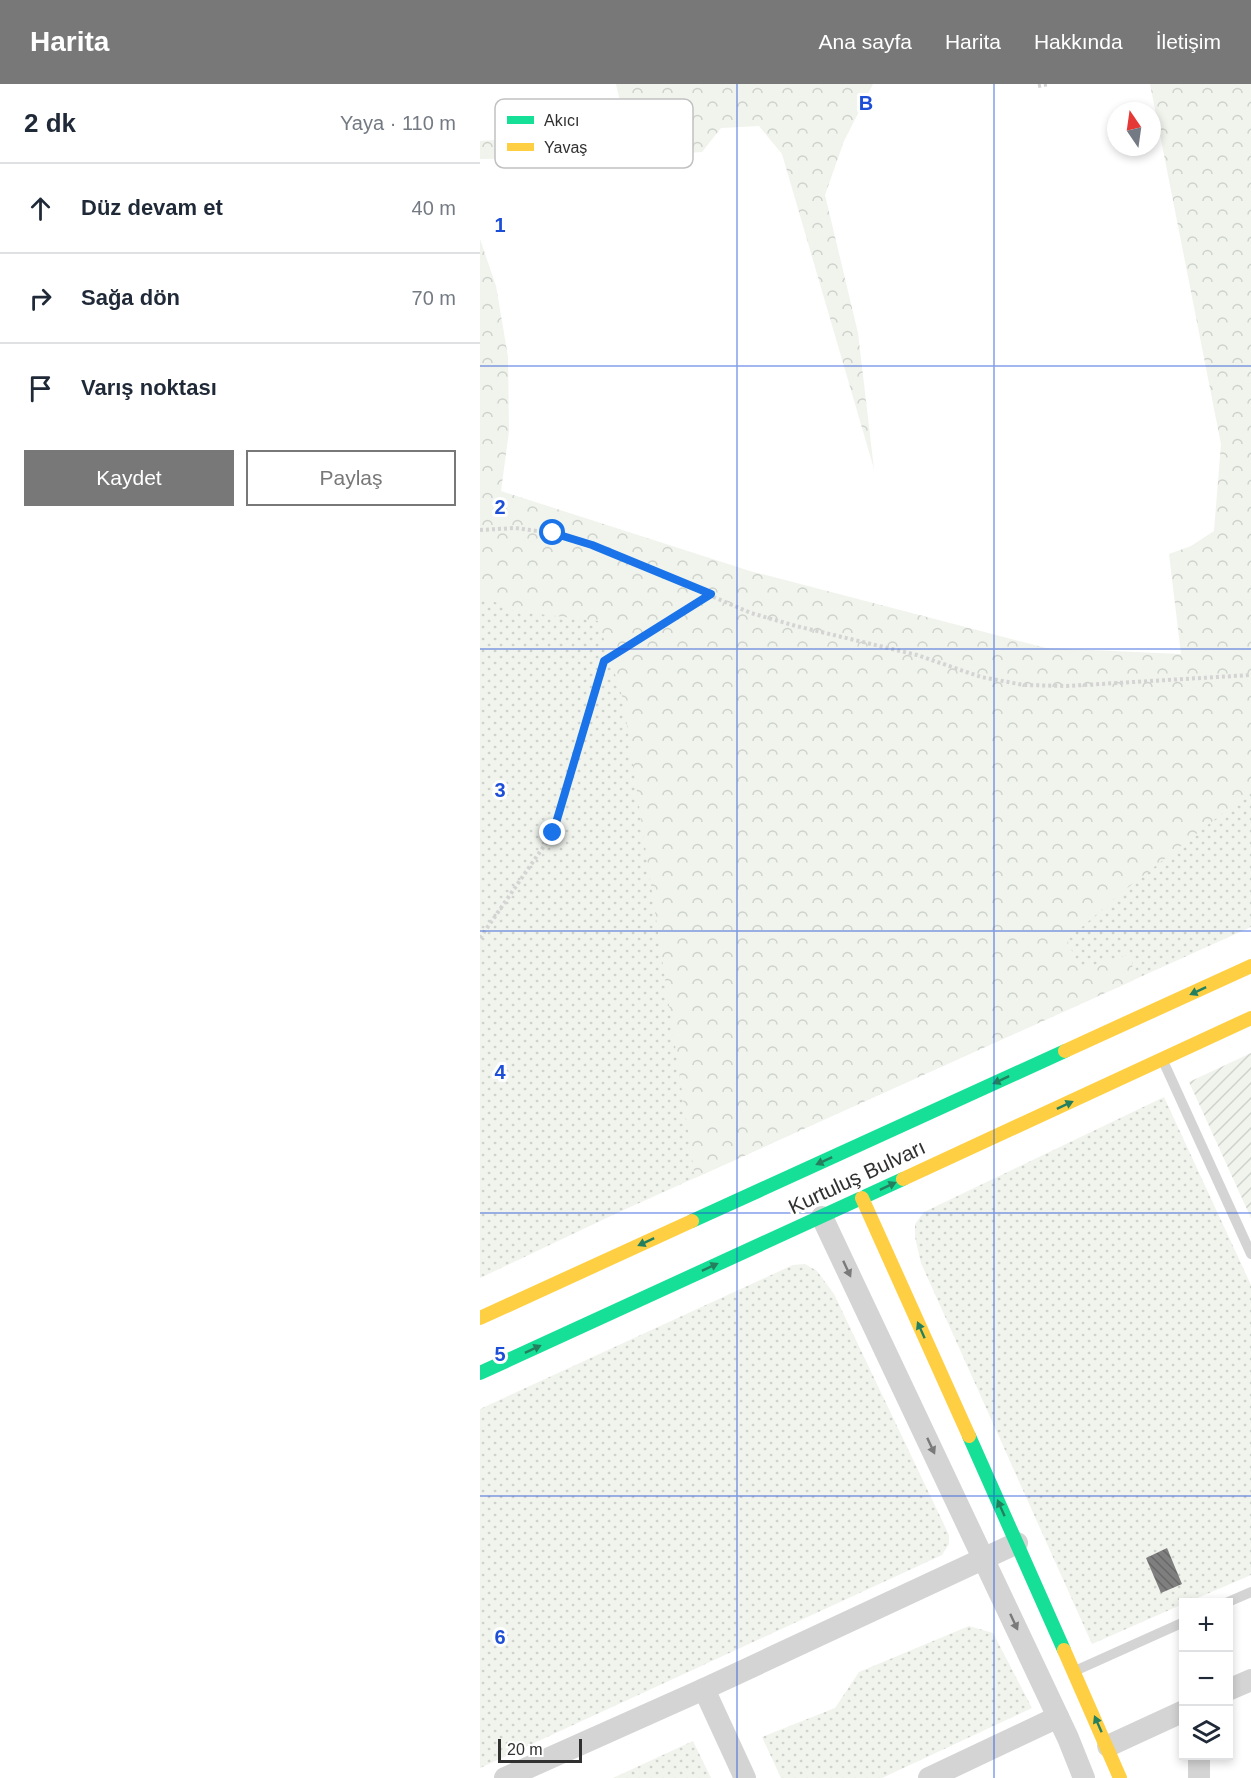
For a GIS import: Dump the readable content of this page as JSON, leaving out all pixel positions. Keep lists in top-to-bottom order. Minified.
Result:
{"streets":{"main road":["Kurtuluş Bulvarı"]},"legend":["Akıcı","Yavaş"],"scale_bar":"20 m","north":"top","page":{"header":"Harita","nav":["Ana sayfa","Harita","Hakkında","İletişim"],"heading":["2 dk","Yaya · 110 m"],"list":[["Düz devam et","40 m"],["Sağa dön","70 m"],"Varış noktası"],"buttons":["Kaydet","Paylaş"],"map_buttons":["+","−"],"scale":"20 m"},"grid":{"columns":["B"],"rows":["1","2","3","4","5","6"]}}
